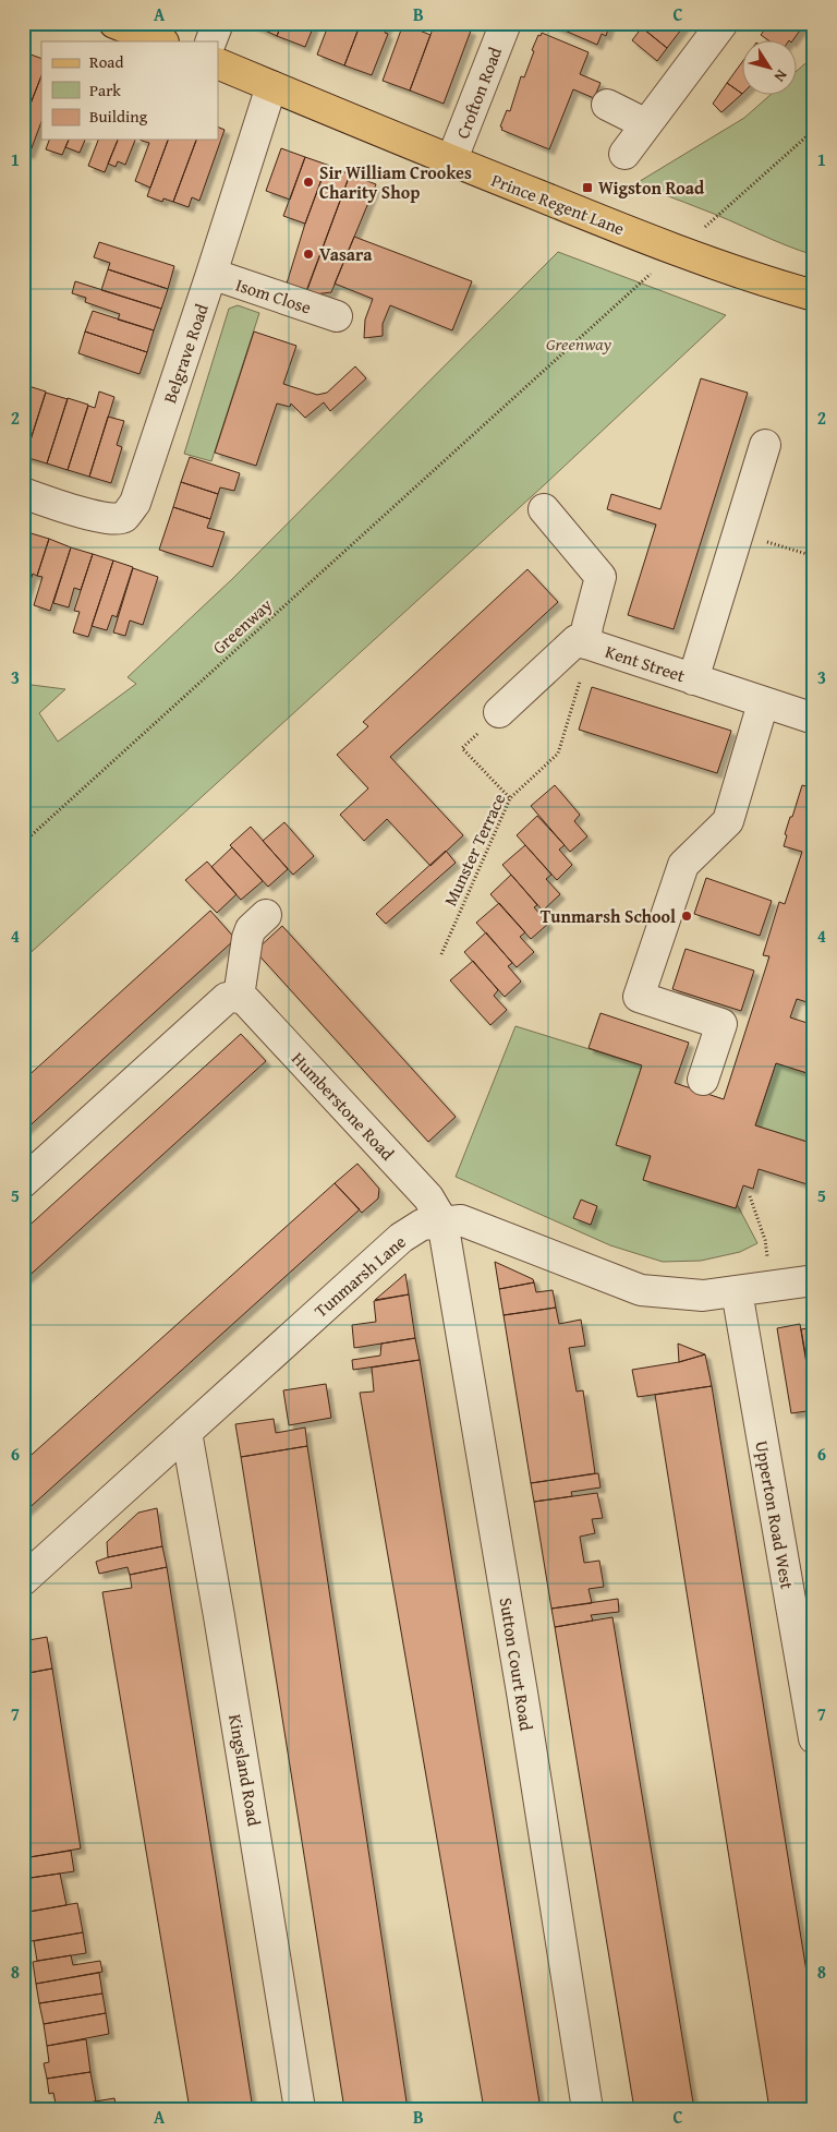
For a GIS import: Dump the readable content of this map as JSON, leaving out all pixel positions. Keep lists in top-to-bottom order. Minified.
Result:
{"streets":{"main road":["Prince Regent Lane"],"street":["Crofton Road","Isom Close","Belgrave Road","Kent Street","Humberstone Road","Tunmarsh Lane","Upperton Road West","Sutton Court Road","Kingsland Road"],"path":["Greenway","Munster Terrace"]},"crossings":[["Crofton Road","Prince Regent Lane"],["Prince Regent Lane","Belgrave Road"],["Isom Close","Belgrave Road"],["Kent Street","Munster Terrace"],["Humberstone Road","Tunmarsh Lane"],["Humberstone Road","Sutton Court Road"],["Tunmarsh Lane","Upperton Road West"],["Tunmarsh Lane","Sutton Court Road"],["Tunmarsh Lane","Kingsland Road"]],"parks":["Greenway"],"places":{"other":["Sir William Crookes Charity Shop","Vasara","Tunmarsh School"],"transit":["Wigston Road"]},"legend":["Road","Park","Building"],"north":"bottom right","grid":{"columns":["A","B","C"],"rows":["1","2","3","4","5","6","7","8"]}}
